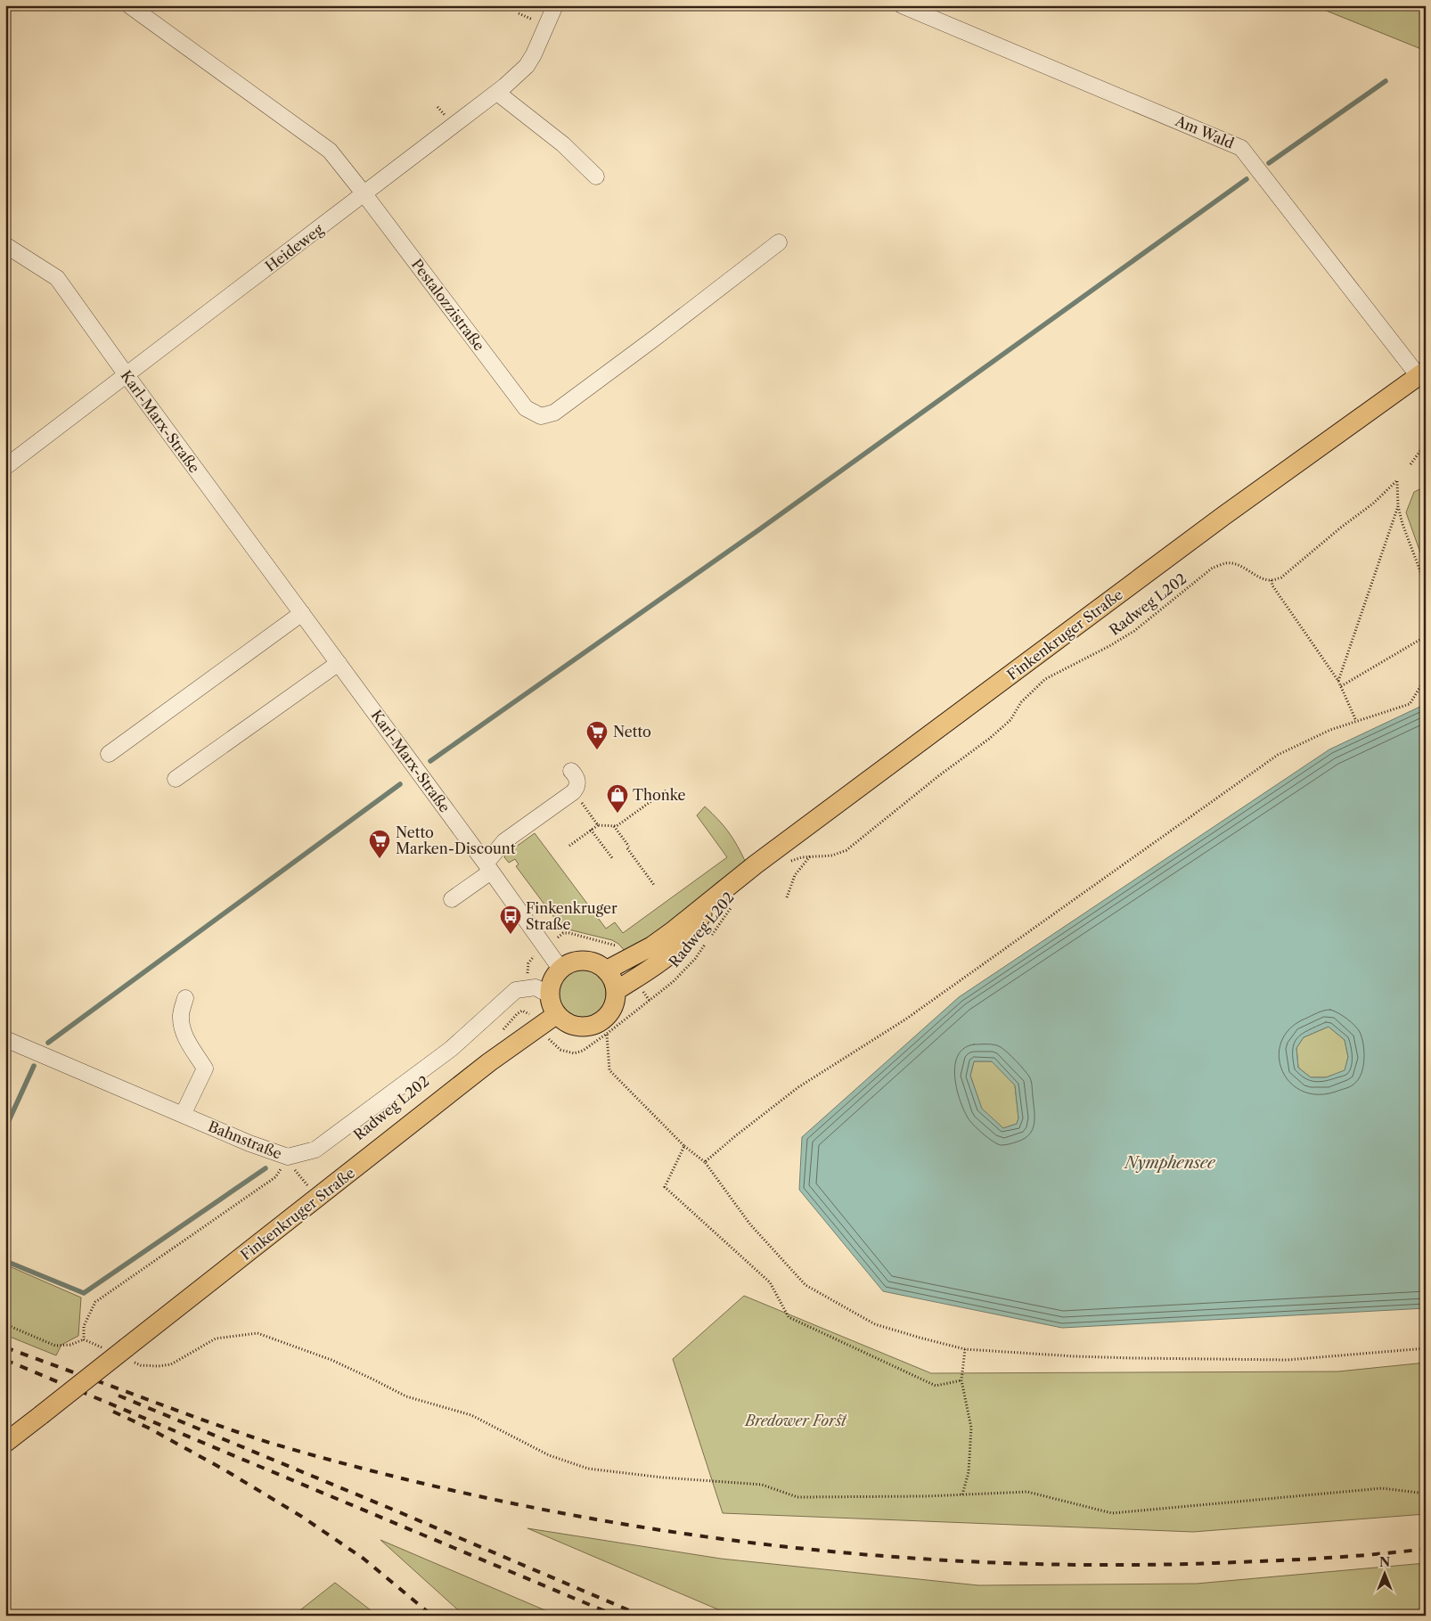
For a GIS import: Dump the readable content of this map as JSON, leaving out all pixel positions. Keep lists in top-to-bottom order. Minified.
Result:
{"streets":{"main road":["Finkenkruger Straße"],"street":["Am Wald","Heideweg","Pestalozzistraße","Karl-Marx-Straße","Bahnstraße"],"path":["Radweg L202"]},"crossings":[["Am Wald","Finkenkruger Straße"],["Heideweg","Pestalozzistraße"],["Heideweg","Karl-Marx-Straße"],["Karl-Marx-Straße","Finkenkruger Straße"],["Radweg L202","Finkenkruger Straße"]],"water":["Nymphensee"],"parks":["Bredower Forst"],"places":{"supermarket":["Netto","Netto Marken-Discount"],"shop":["Thonke"],"bus stop":["Finkenkruger Straße"]},"north":"top"}
